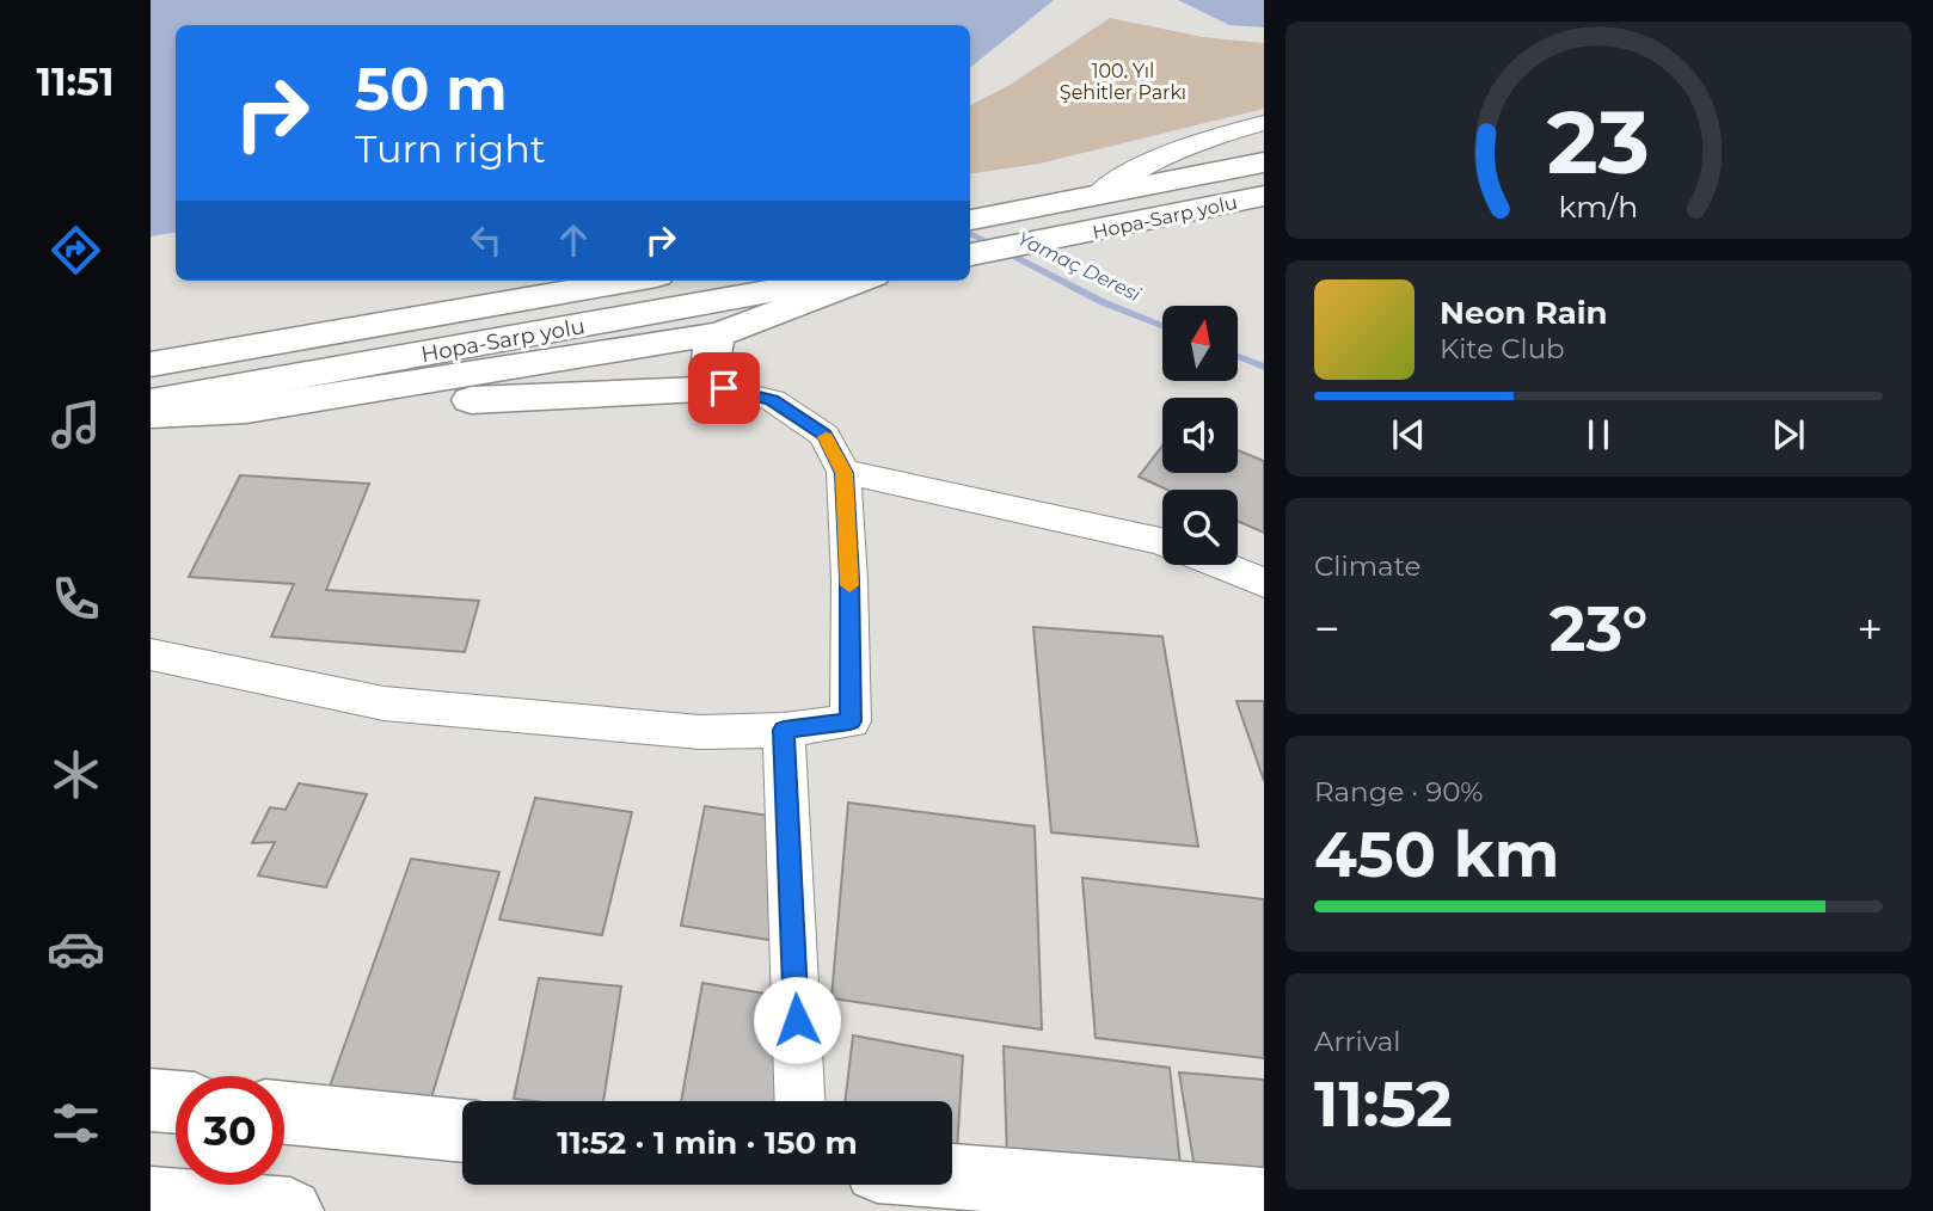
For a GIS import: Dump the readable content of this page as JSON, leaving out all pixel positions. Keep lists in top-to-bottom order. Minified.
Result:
{"streets":{"main road":["Hopa-Sarp yolu"]},"water":["Yamaç Deresi"],"parks":["100. Yıl Şehitler Parkı"],"north":"top","page":{"tabs":"11:51","turn":["50 m","Turn right"],"song":["Neon Rain","Kite Club"],"tile":["Climate",["Range · 90%","450 km"],["Arrival","11:52"]],"heat":["−","23°","+"],"limit":"30","trip":"11:52 · 1 min · 150 m","gauge":["23","km/h"]}}
